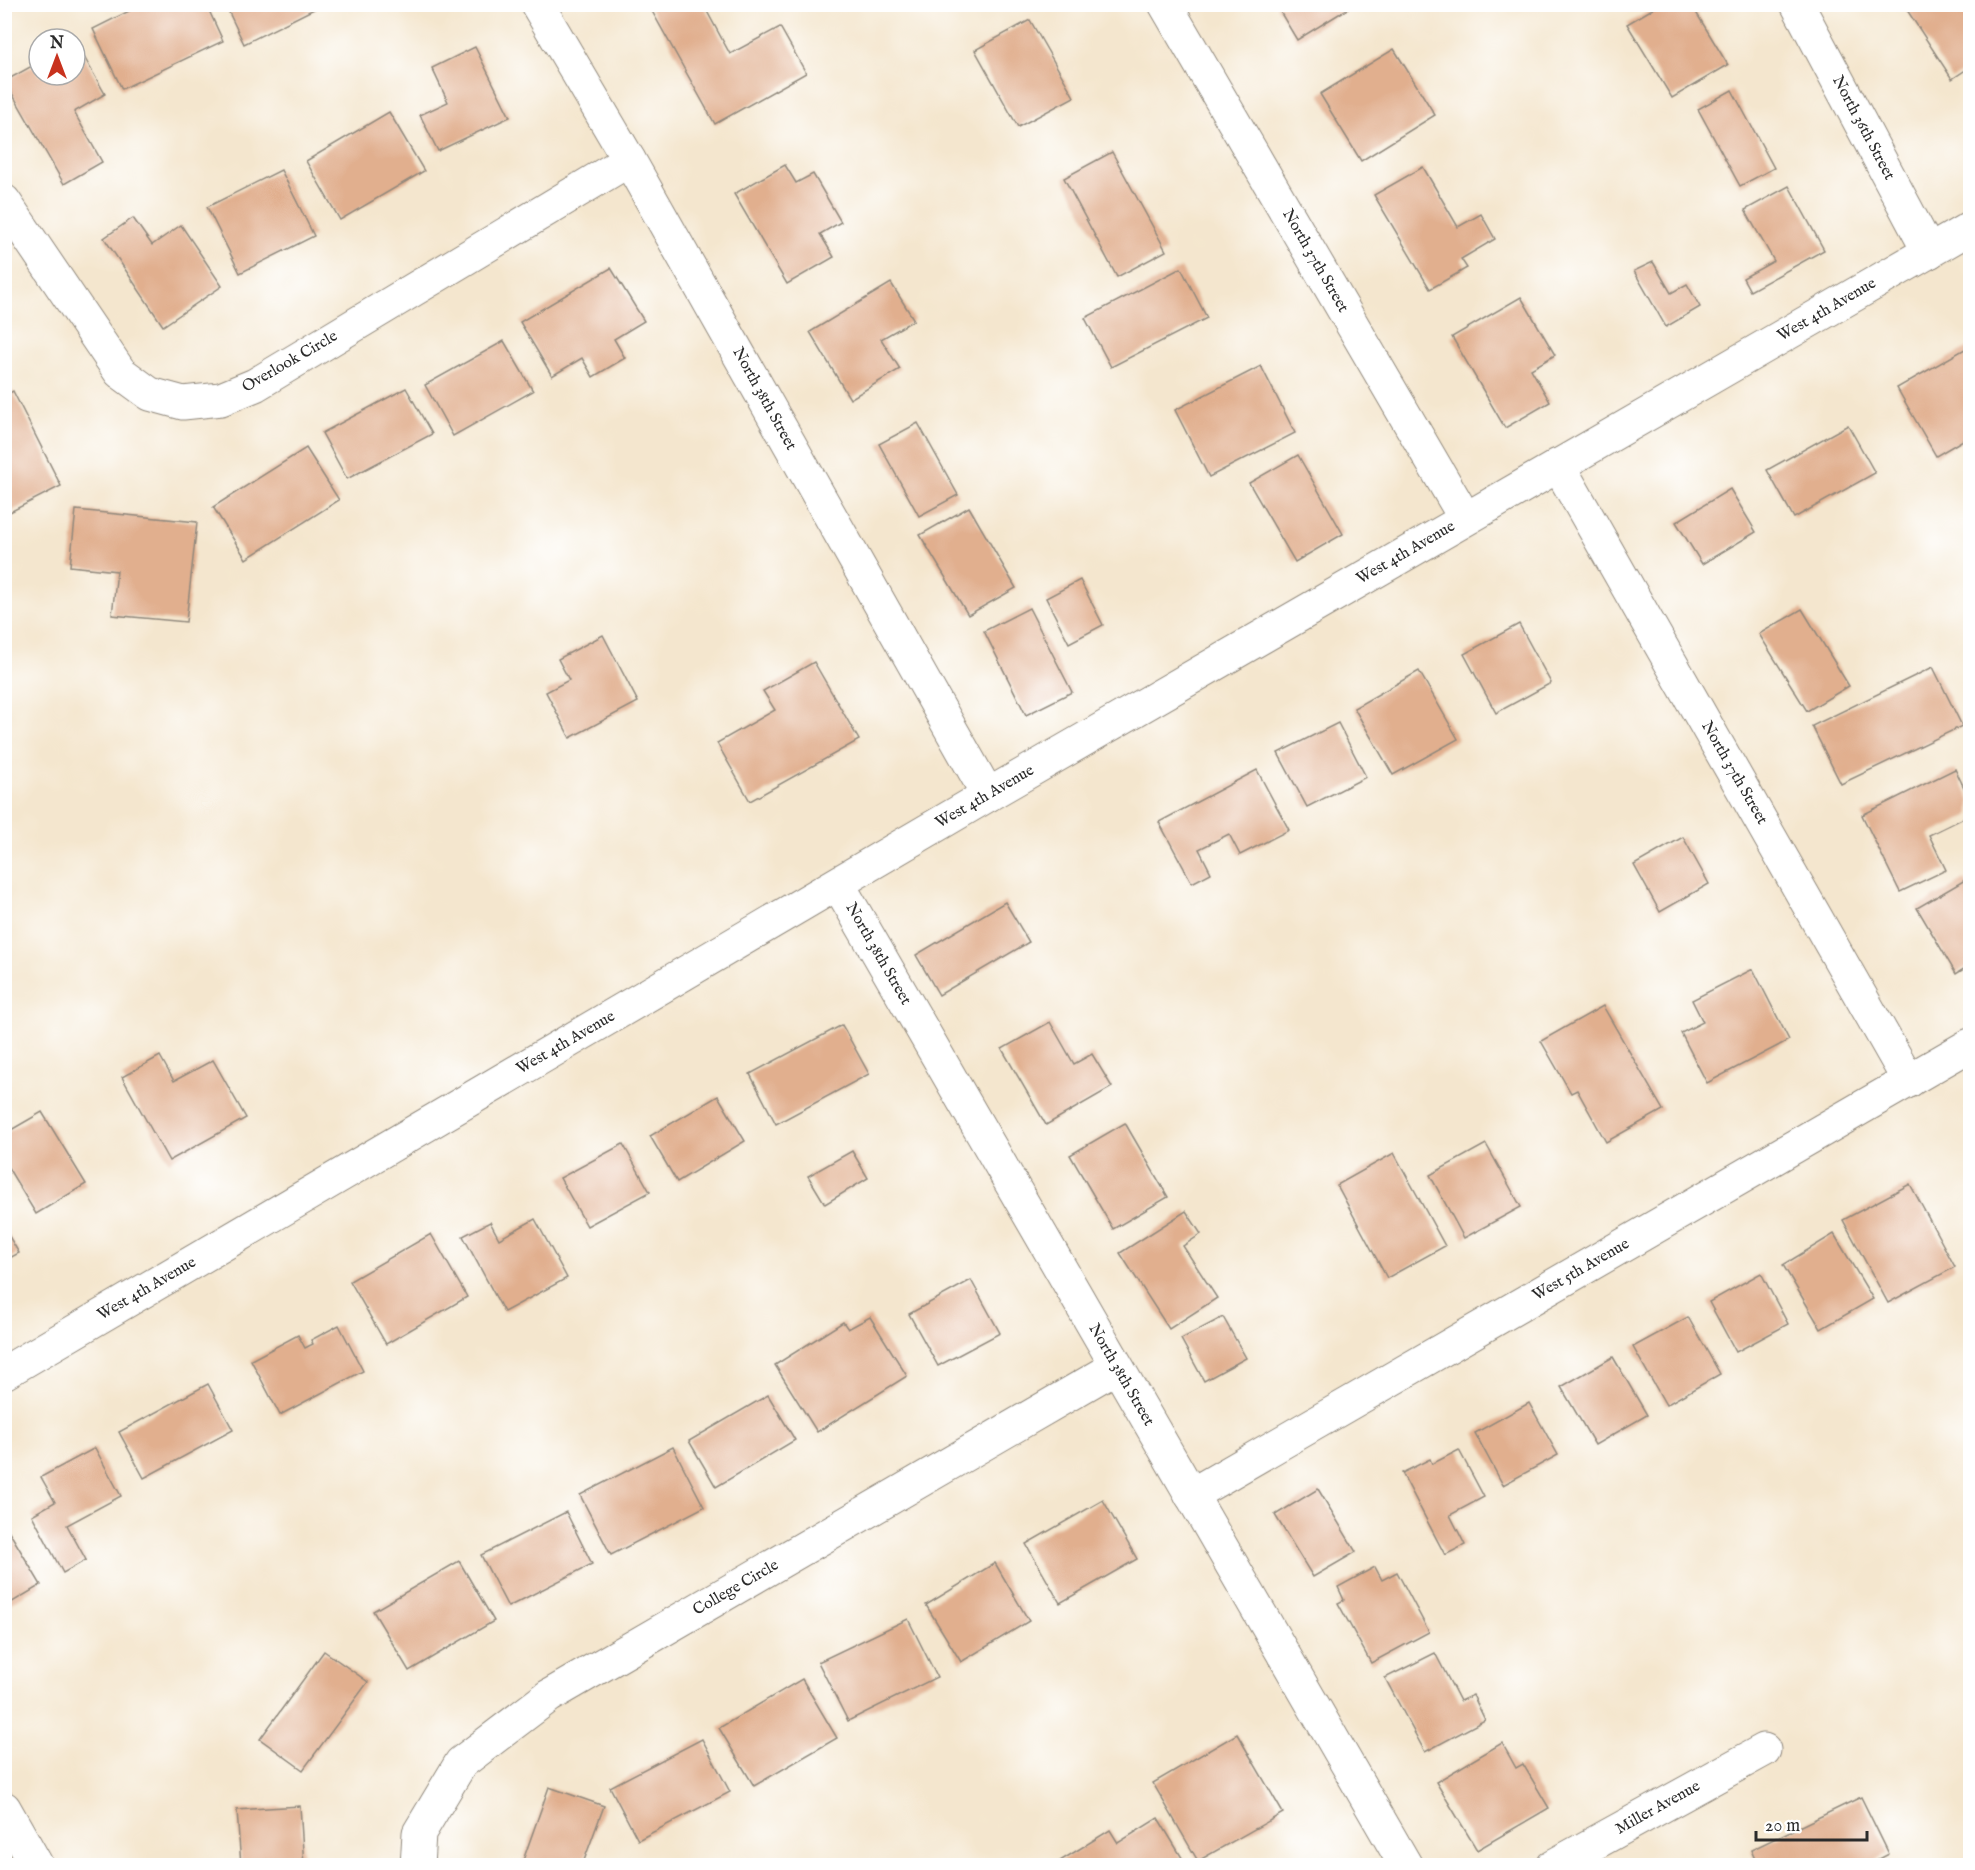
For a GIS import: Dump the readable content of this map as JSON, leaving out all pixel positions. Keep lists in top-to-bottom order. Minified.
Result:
{"streets":{"street":["North 36th Street","North 37th Street","West 4th Avenue","Overlook Circle","North 38th Street","West 5th Avenue","College Circle","Miller Avenue"]},"crossings":[["North 36th Street","West 4th Avenue"],["North 37th Street","West 4th Avenue"],["North 37th Street","West 5th Avenue"],["West 4th Avenue","North 38th Street"],["Overlook Circle","North 38th Street"],["North 38th Street","West 5th Avenue"],["North 38th Street","College Circle"]],"scale_bar":"20 m","north":"top"}
